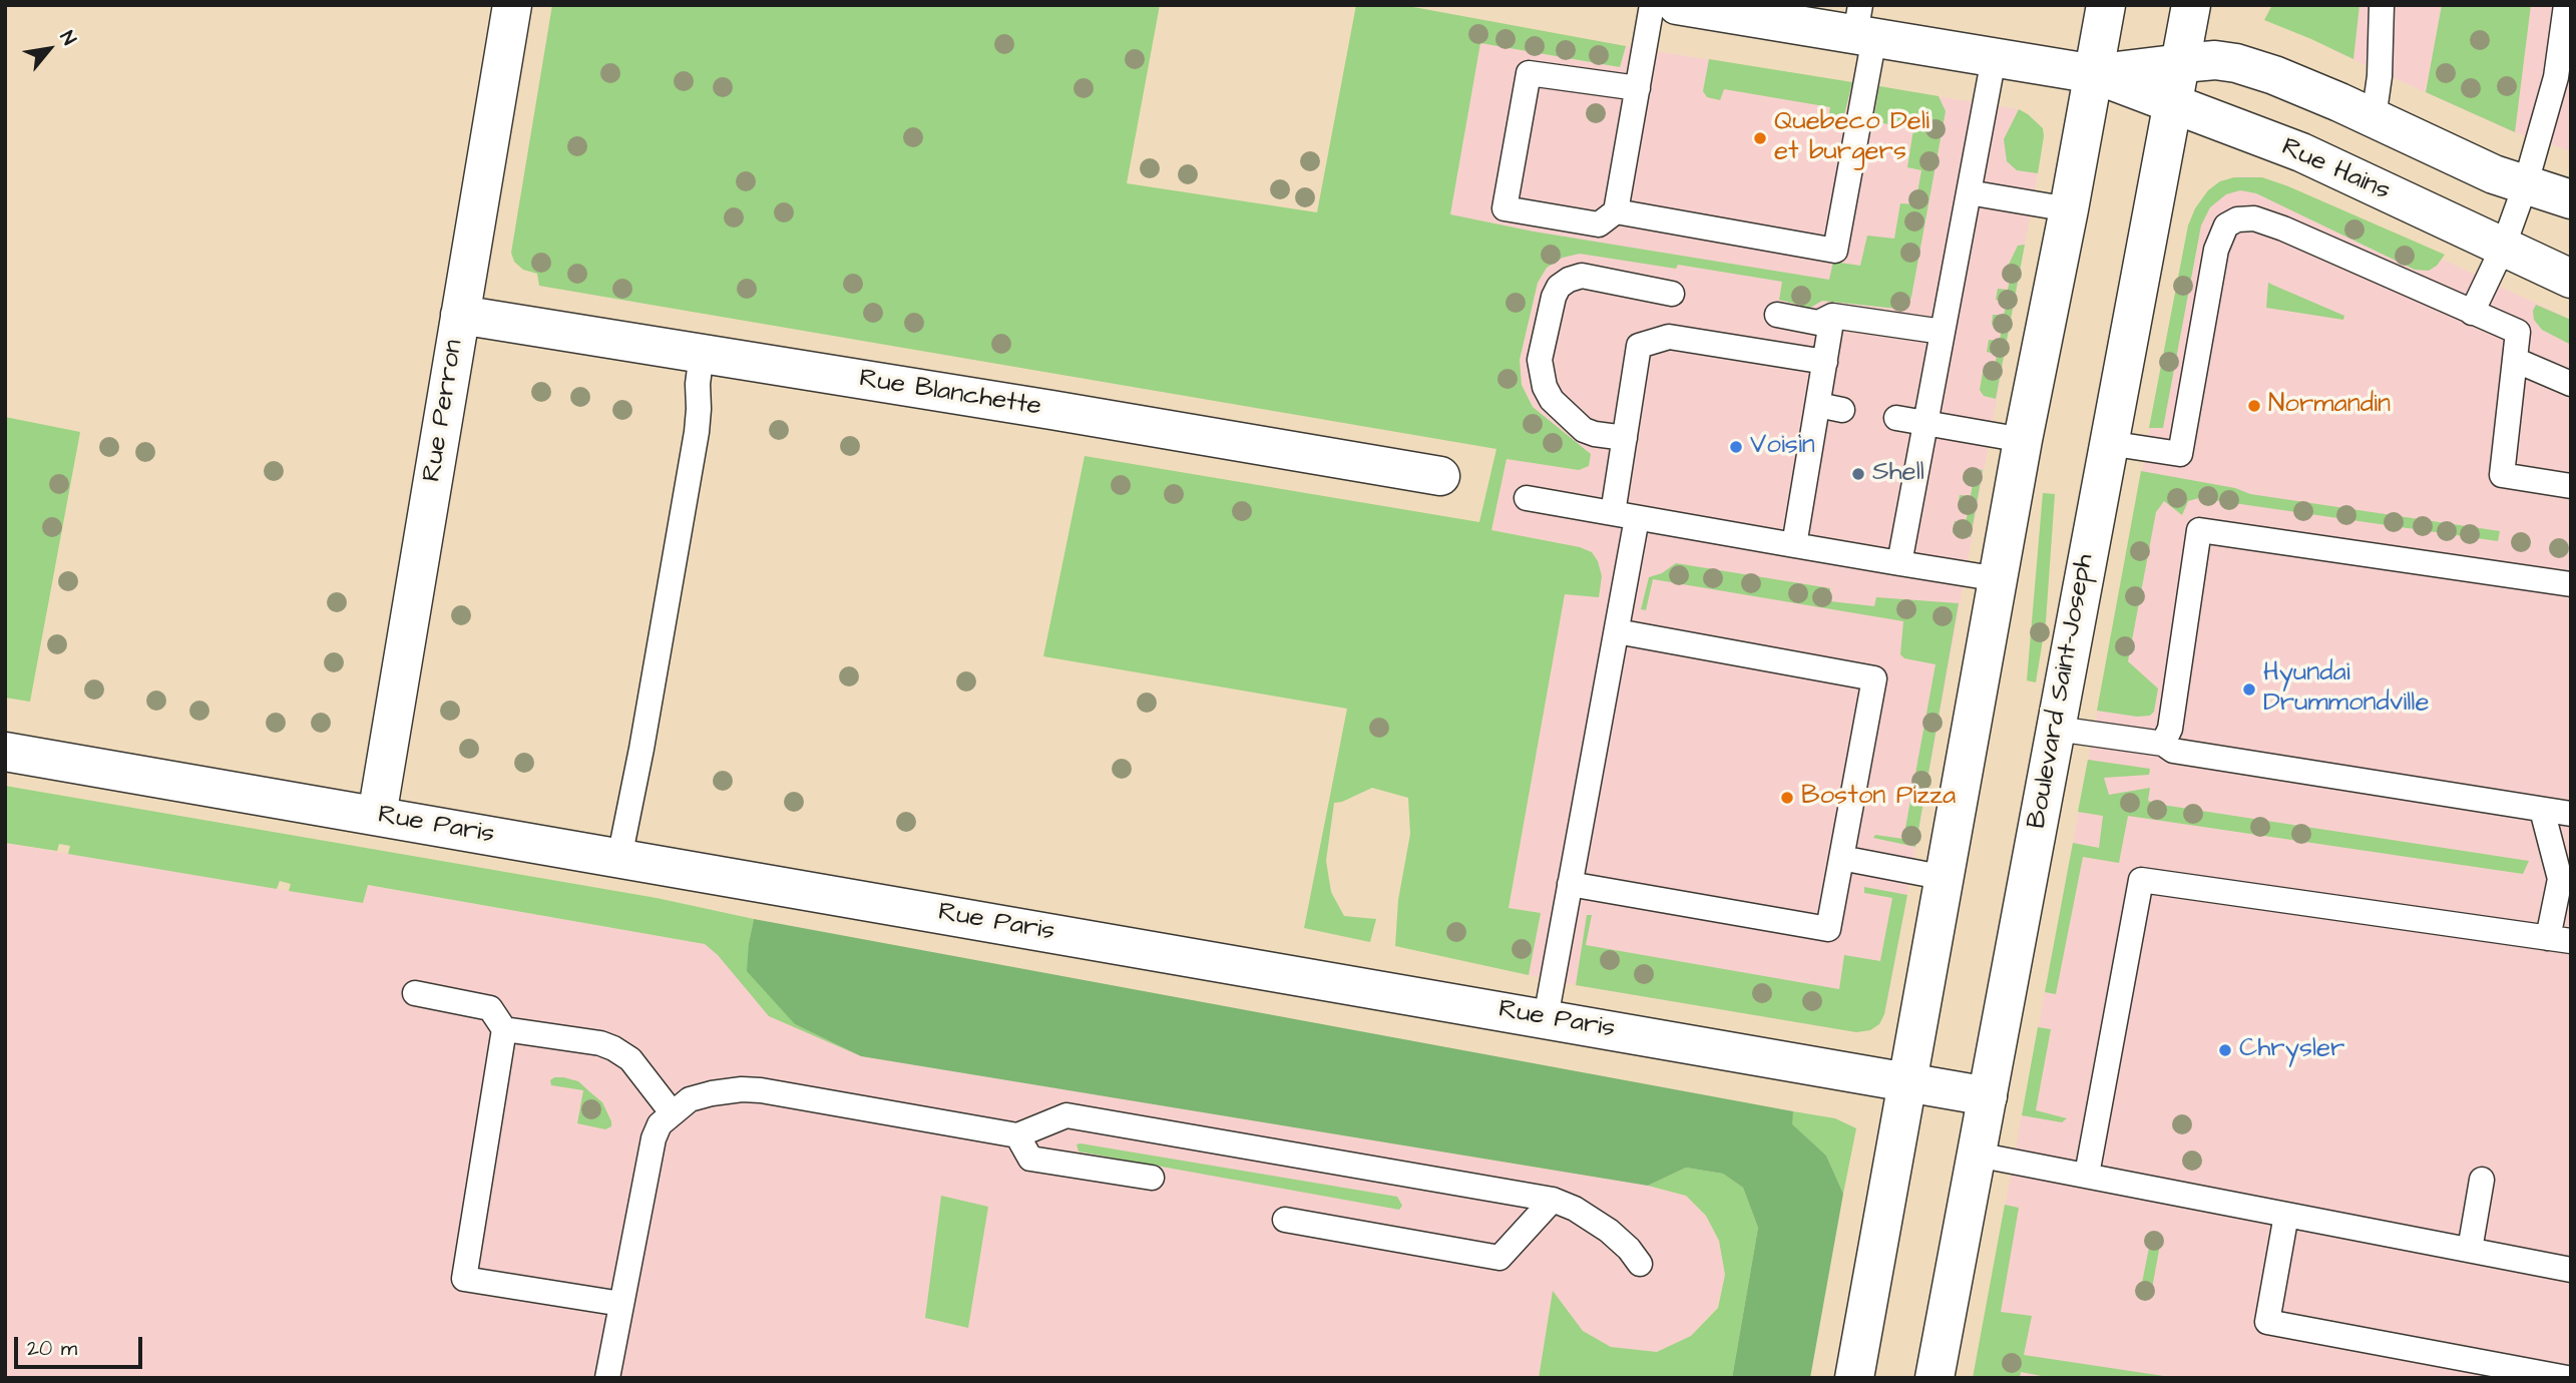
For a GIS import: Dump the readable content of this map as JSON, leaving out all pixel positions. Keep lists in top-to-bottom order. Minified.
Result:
{"streets":{"street":["Rue Hains","Rue Blanchette","Rue Perron","Boulevard Saint-Joseph","Rue Paris"]},"crossings":[["Rue Hains","Boulevard Saint-Joseph"],["Rue Blanchette","Rue Perron"],["Rue Perron","Rue Paris"],["Boulevard Saint-Joseph","Rue Paris"]],"places":["Quebeco Deli et burgers","Normandin","Voisin","Shell","Hyundai Drummondville","Boston Pizza","Chrysler"],"scale_bar":"20 m","north":"top right"}
